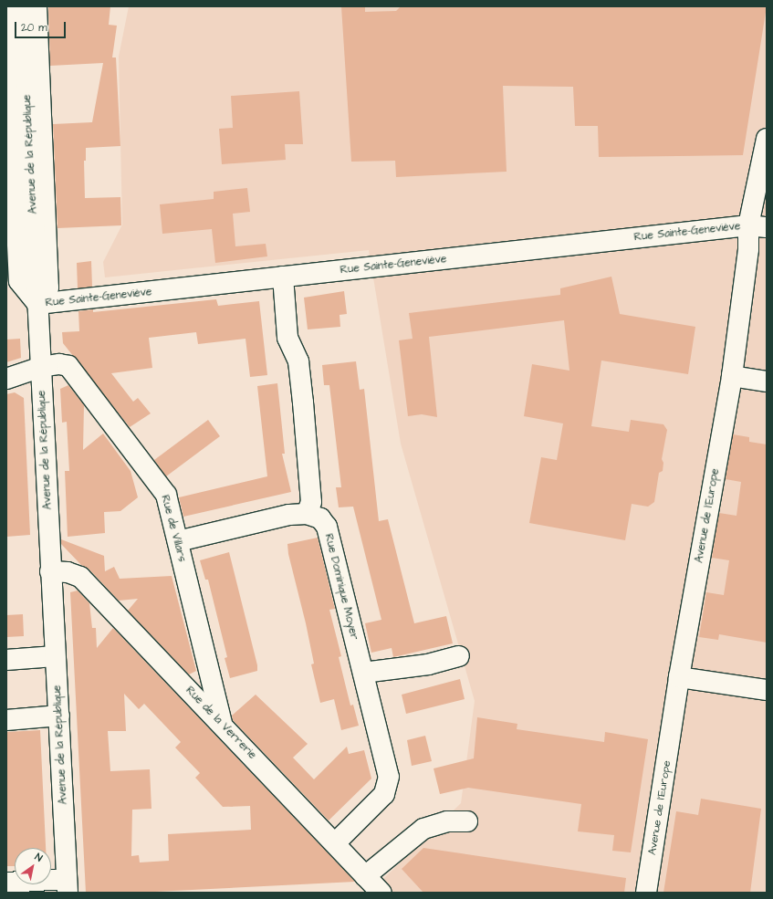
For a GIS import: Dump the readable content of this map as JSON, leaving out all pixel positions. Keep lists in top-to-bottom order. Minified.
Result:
{"streets":{"street":["Avenue de la République","Rue Sainte-Geneviève","Avenue de l'Europe","Rue de Villars","Rue Dominique Moyer","Rue de la Verrerie"]},"crossings":[["Avenue de la République","Rue Sainte-Geneviève"],["Avenue de la République","Rue de Villars"],["Avenue de la République","Rue de la Verrerie"],["Rue Sainte-Geneviève","Avenue de l'Europe"],["Rue de Villars","Rue de la Verrerie"],["Rue Dominique Moyer","Rue de la Verrerie"]],"scale_bar":"20 m","north":"top right"}
